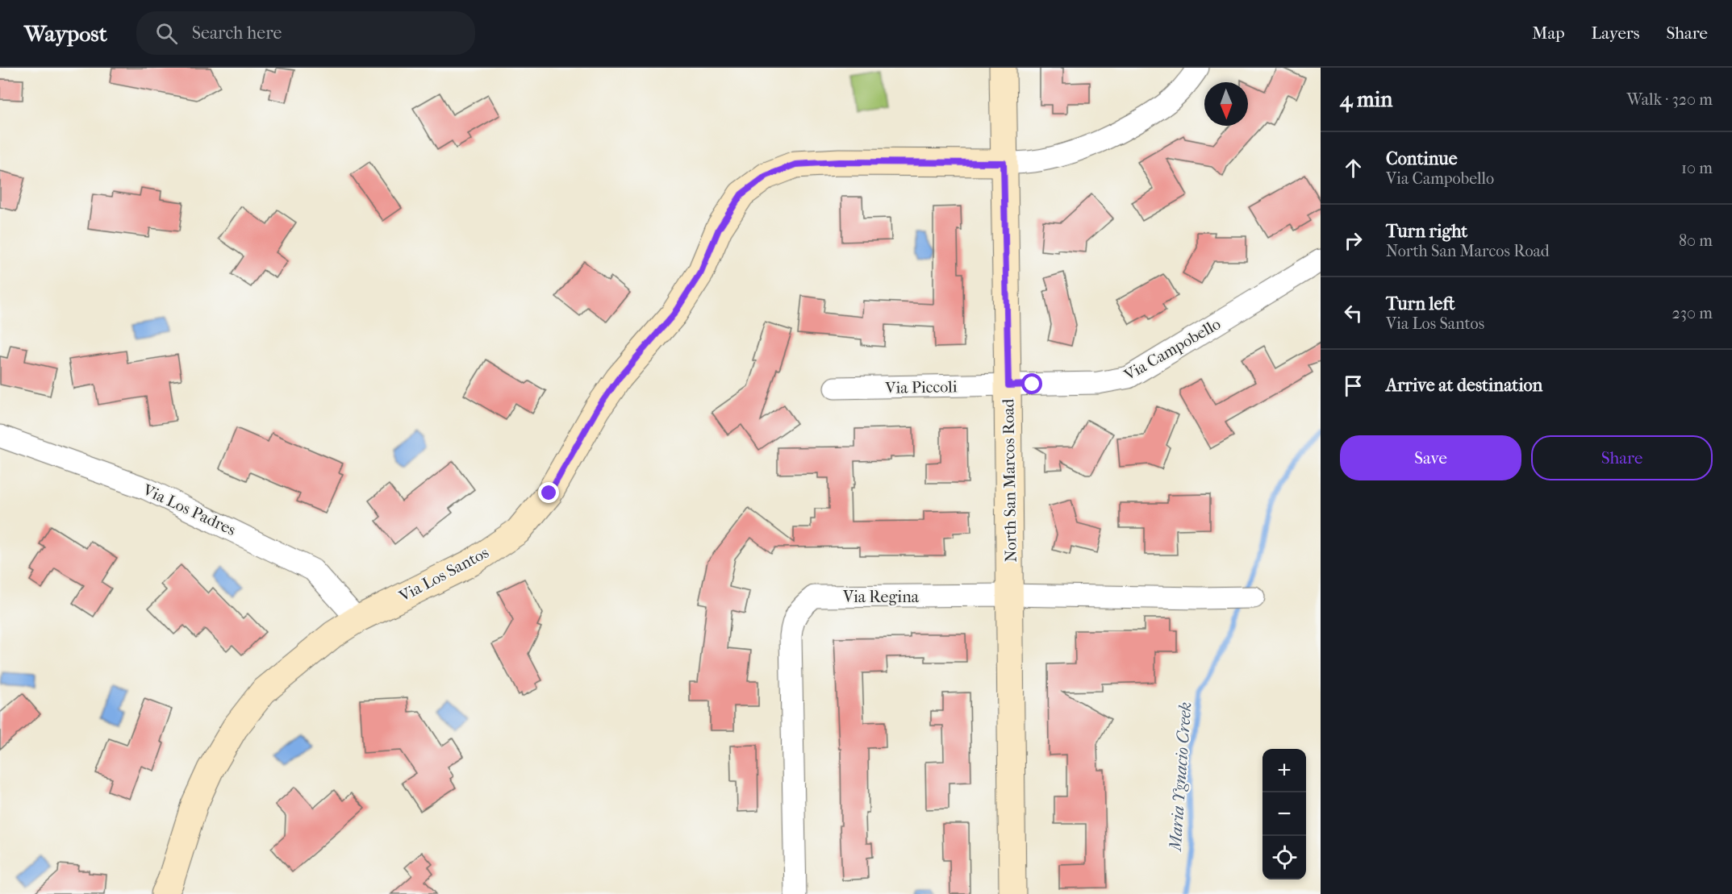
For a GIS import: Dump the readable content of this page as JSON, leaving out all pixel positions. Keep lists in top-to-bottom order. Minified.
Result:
{"streets":{"street":["Via Campobello","Via Piccoli","North San Marcos Road","Via Los Padres","Via Los Santos","Via Regina"]},"crossings":[["Via Campobello","Via Piccoli"],["Via Campobello","North San Marcos Road"],["Via Piccoli","North San Marcos Road"],["North San Marcos Road","Via Los Santos"],["North San Marcos Road","Via Regina"],["Via Los Padres","Via Los Santos"]],"water":["Maria Ygnacio Creek"],"north":"bottom","page":{"header":"Waypost","search":"Search here","nav":["Map","Layers","Share"],"heading":["4 min","Walk · 320 m"],"list":[["Continue","Via Campobello","10 m"],["Turn right","North San Marcos Road","80 m"],["Turn left","Via Los Santos","230 m"],"Arrive at destination"],"buttons":["Save","Share"],"map_buttons":["+","−"]}}
